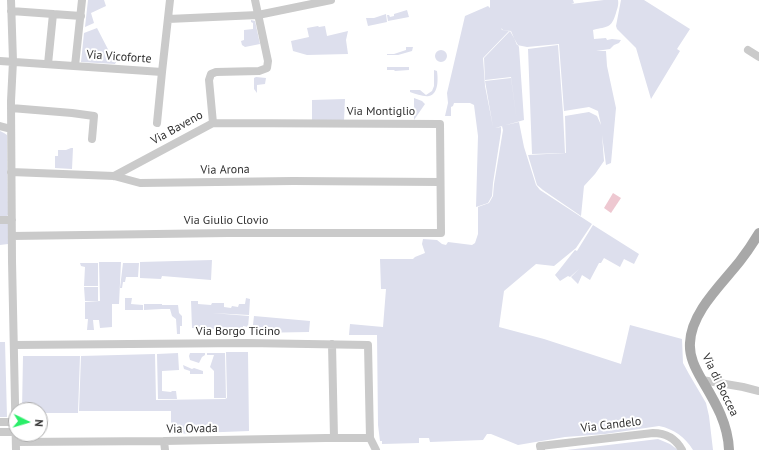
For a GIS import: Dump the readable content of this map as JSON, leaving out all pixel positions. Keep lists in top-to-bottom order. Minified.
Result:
{"streets":{"main road":["Via di Boccea"],"street":["Via Vicoforte","Via Montiglio","Via Baveno","Via Arona","Via Giulio Clovio","Via Borgo Ticino","Via Candelo","Via Ovada"]},"crossings":[["Via Montiglio","Via Baveno"],["Via Montiglio","Via Arona"],["Via Montiglio","Via Giulio Clovio"],["Via Baveno","Via Arona"],["Via Borgo Ticino","Via Ovada"]],"north":"right"}
